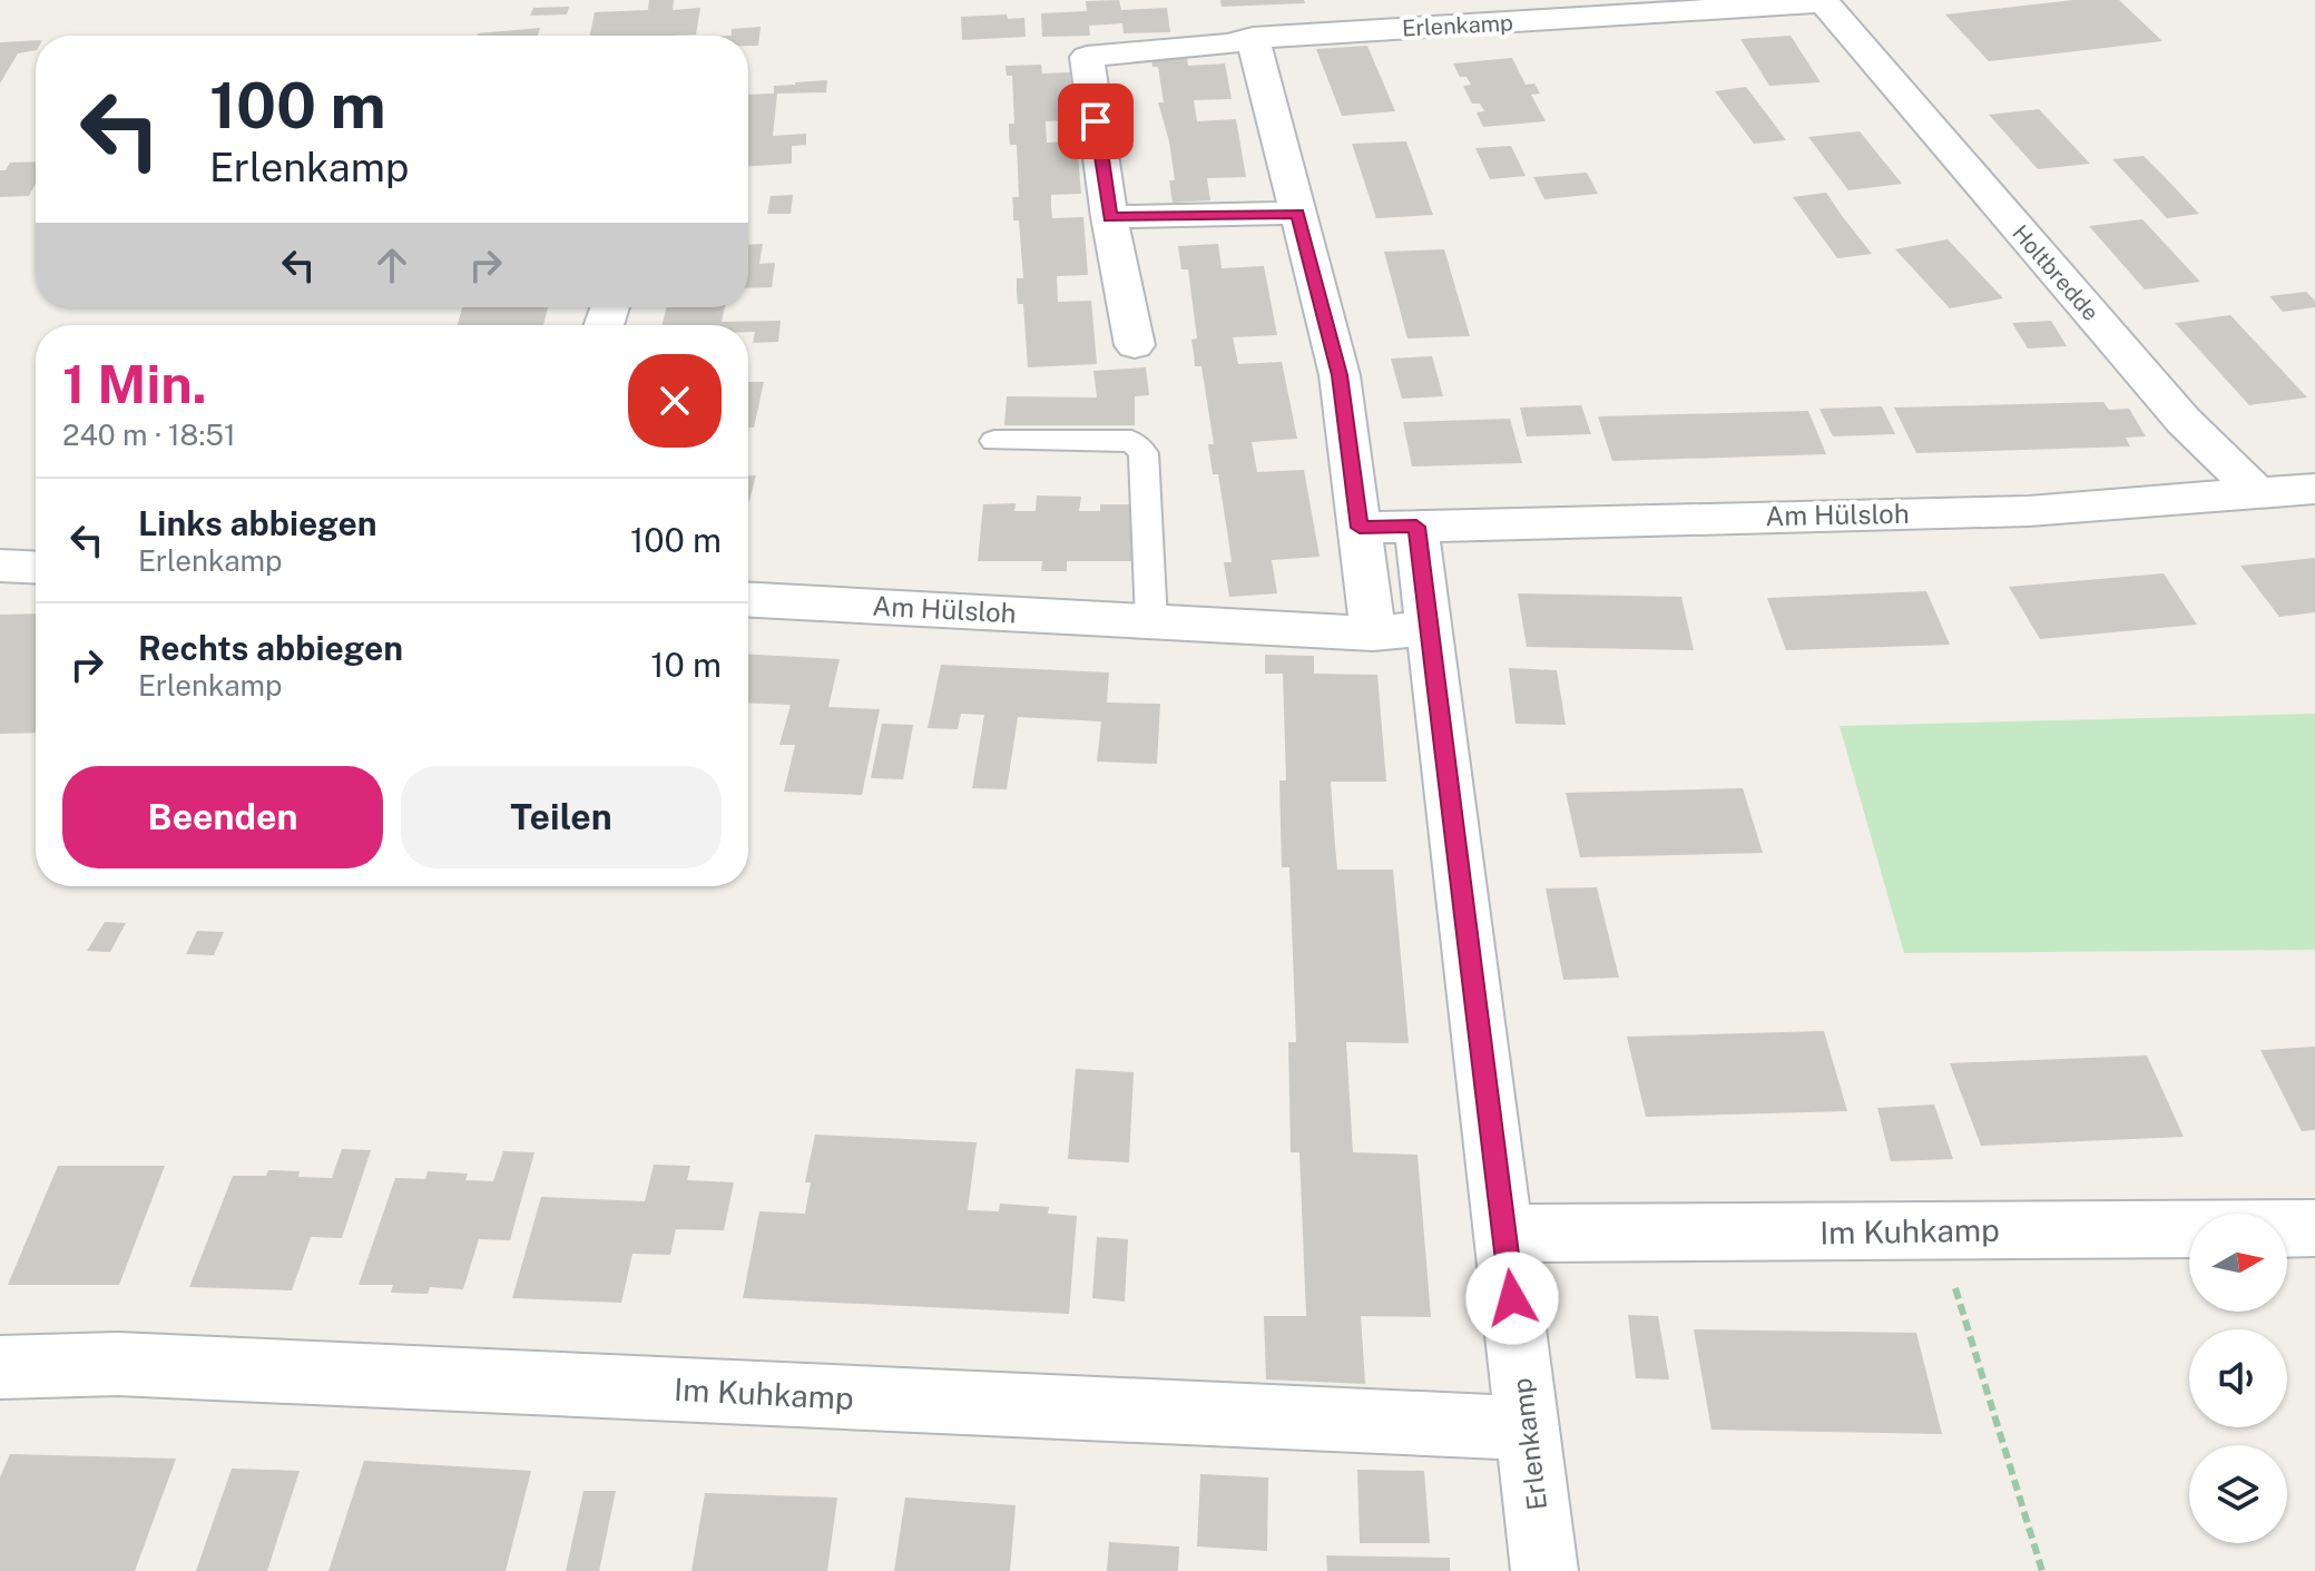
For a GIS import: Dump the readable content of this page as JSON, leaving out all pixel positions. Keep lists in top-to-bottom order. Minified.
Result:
{"streets":{"street":["Erlenkamp","Holtbredde","Am Hülsloh","Im Kuhkamp"]},"crossings":[["Erlenkamp","Holtbredde"],["Erlenkamp","Am Hülsloh"],["Erlenkamp","Im Kuhkamp"],["Holtbredde","Am Hülsloh"]],"north":"right","page":{"turn":["100 m","Erlenkamp"],"heading":["1 Min.","240 m · 18:51"],"list":[{"name":"Links abbiegen","note":"Erlenkamp","value":"100 m"},{"name":"Rechts abbiegen","note":"Erlenkamp","value":"10 m"}],"buttons":["Beenden","Teilen"]}}
